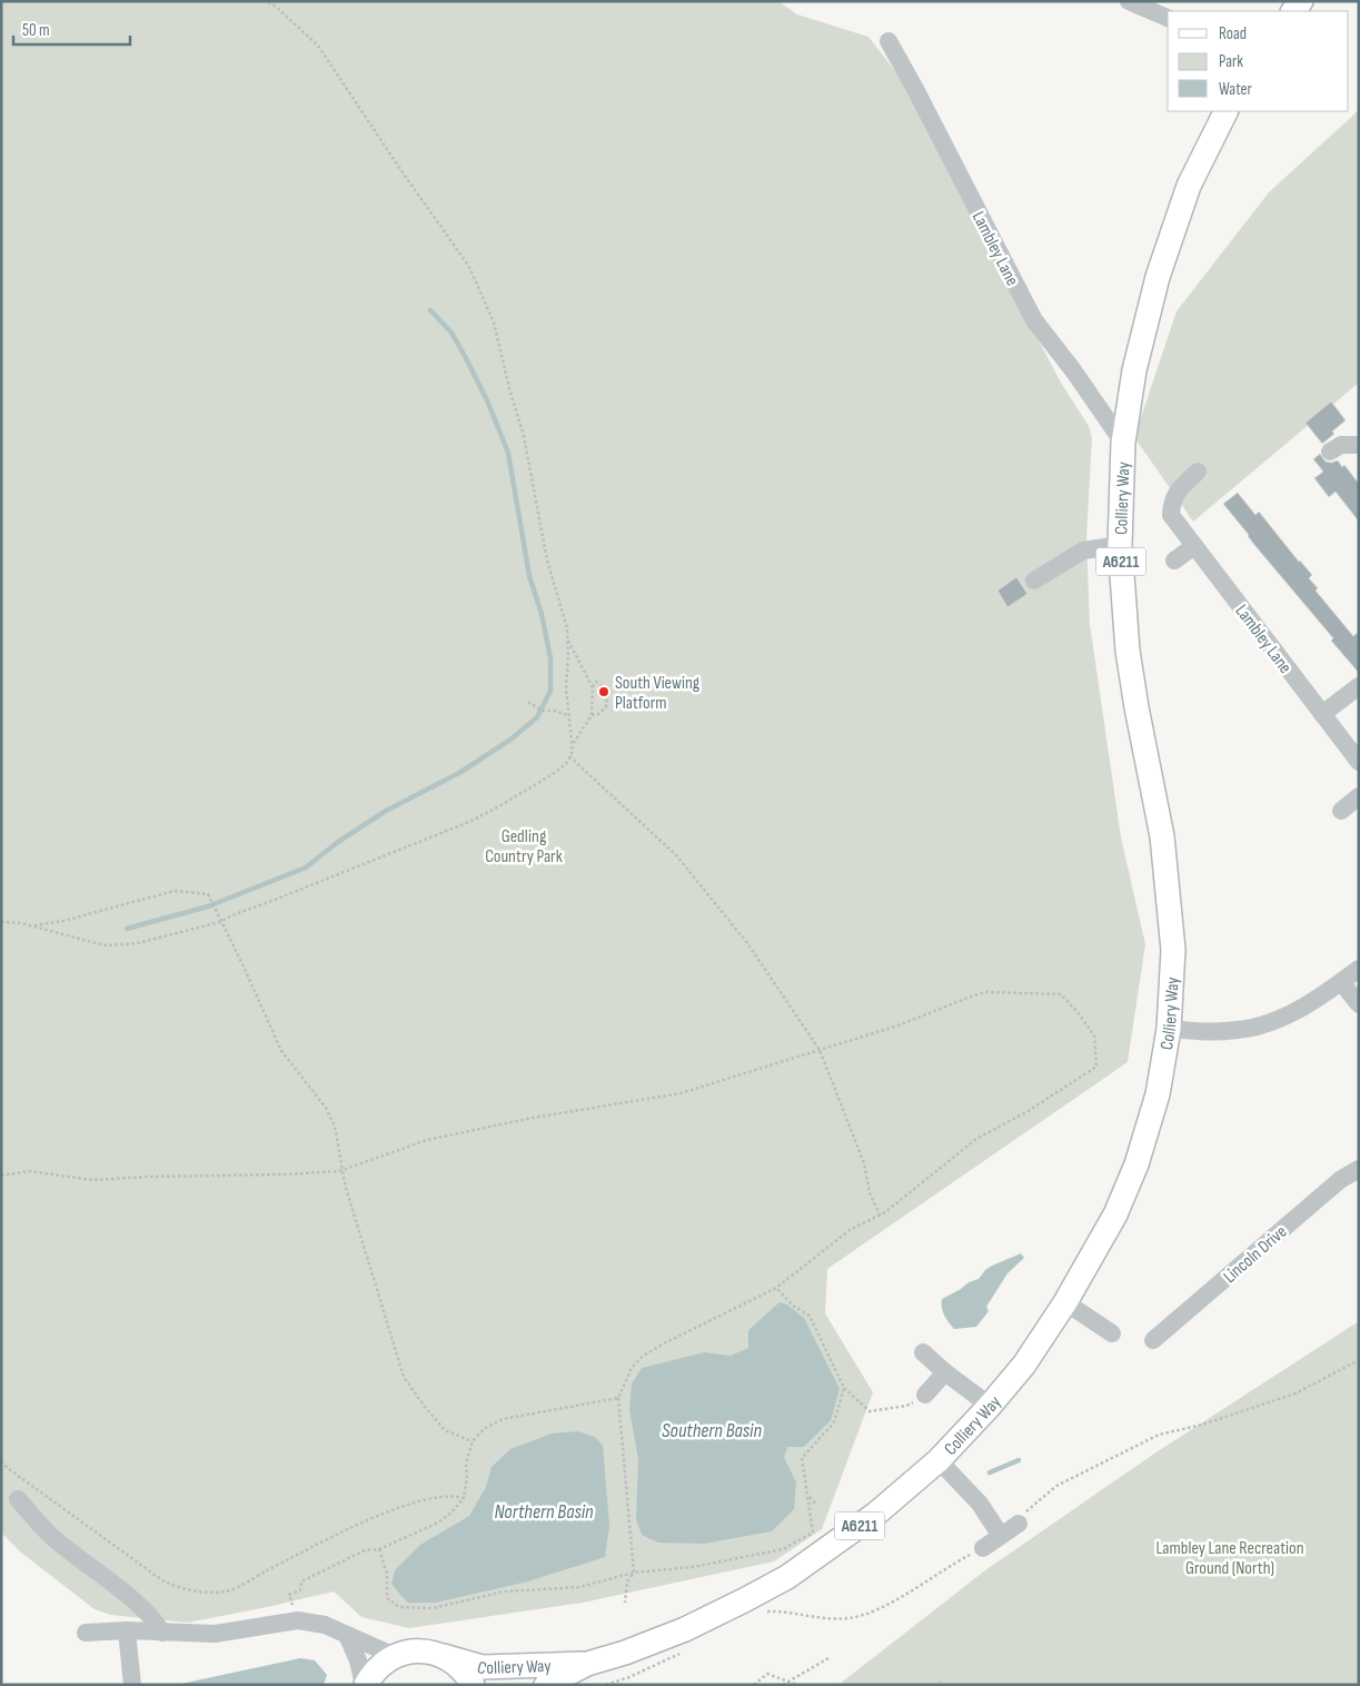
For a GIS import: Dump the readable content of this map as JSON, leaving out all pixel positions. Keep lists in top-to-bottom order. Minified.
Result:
{"streets":{"main road":["Colliery Way","A6211"],"street":["Lambley Lane","Lincoln Drive"]},"crossings":[["Lambley Lane","Colliery Way"]],"water":["Southern Basin","Northern Basin"],"parks":["Gedling Country Park","Lambley Lane Recreation Ground (North)"],"places":["South Viewing Platform"],"legend":["Road","Park","Water"],"scale_bar":"50 m"}
